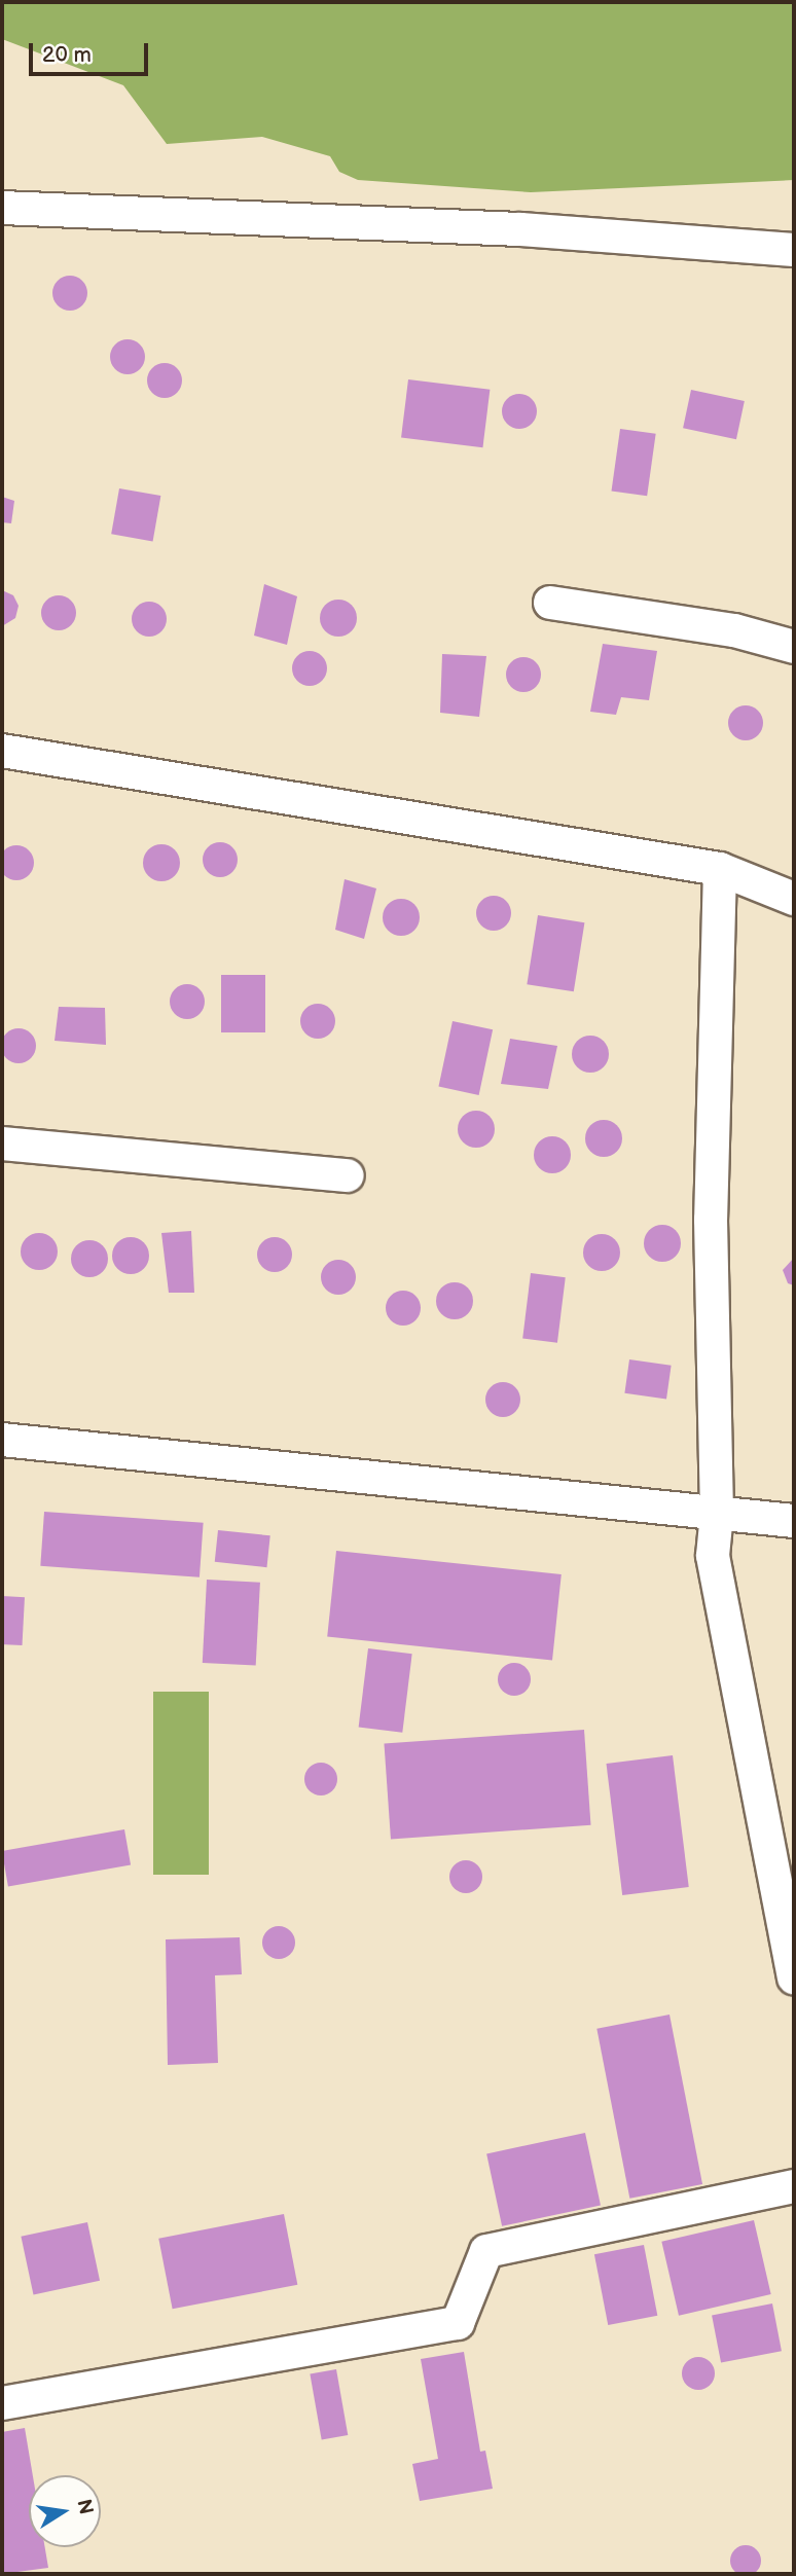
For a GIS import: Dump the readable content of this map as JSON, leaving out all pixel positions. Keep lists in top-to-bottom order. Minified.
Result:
{"scale_bar":"20 m","north":"right"}
